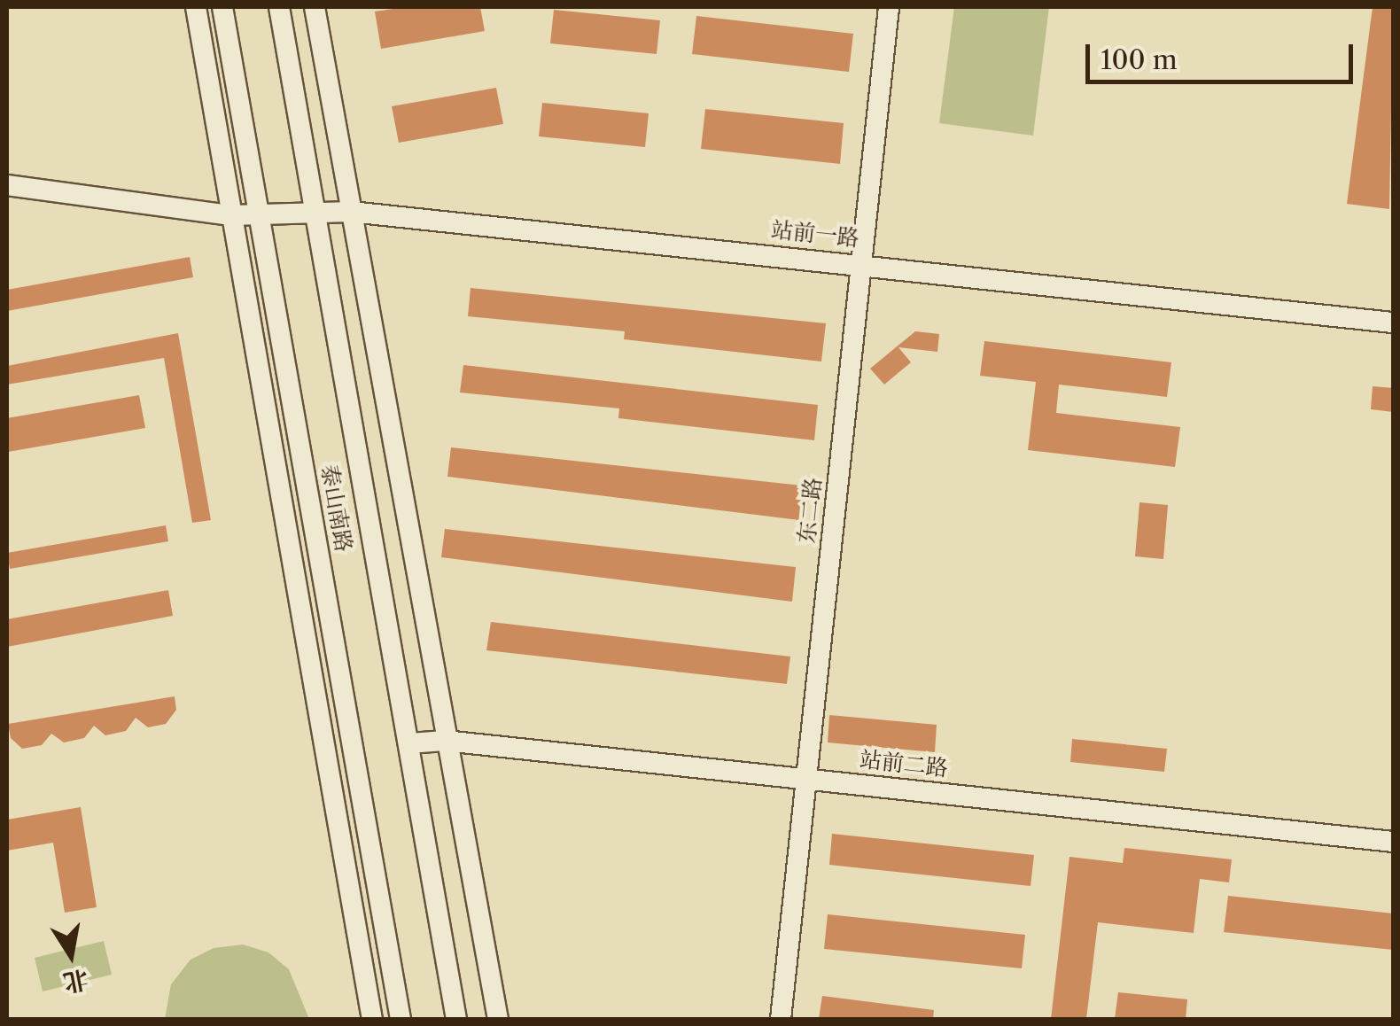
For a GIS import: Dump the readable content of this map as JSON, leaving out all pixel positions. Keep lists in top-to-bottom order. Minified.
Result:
{"streets":{"street":["站前一路","泰山南路","东二路","站前二路"]},"crossings":[["站前一路","泰山南路"],["站前一路","东二路"],["泰山南路","站前二路"],["东二路","站前二路"]],"scale_bar":"100 m","north":"bottom"}
